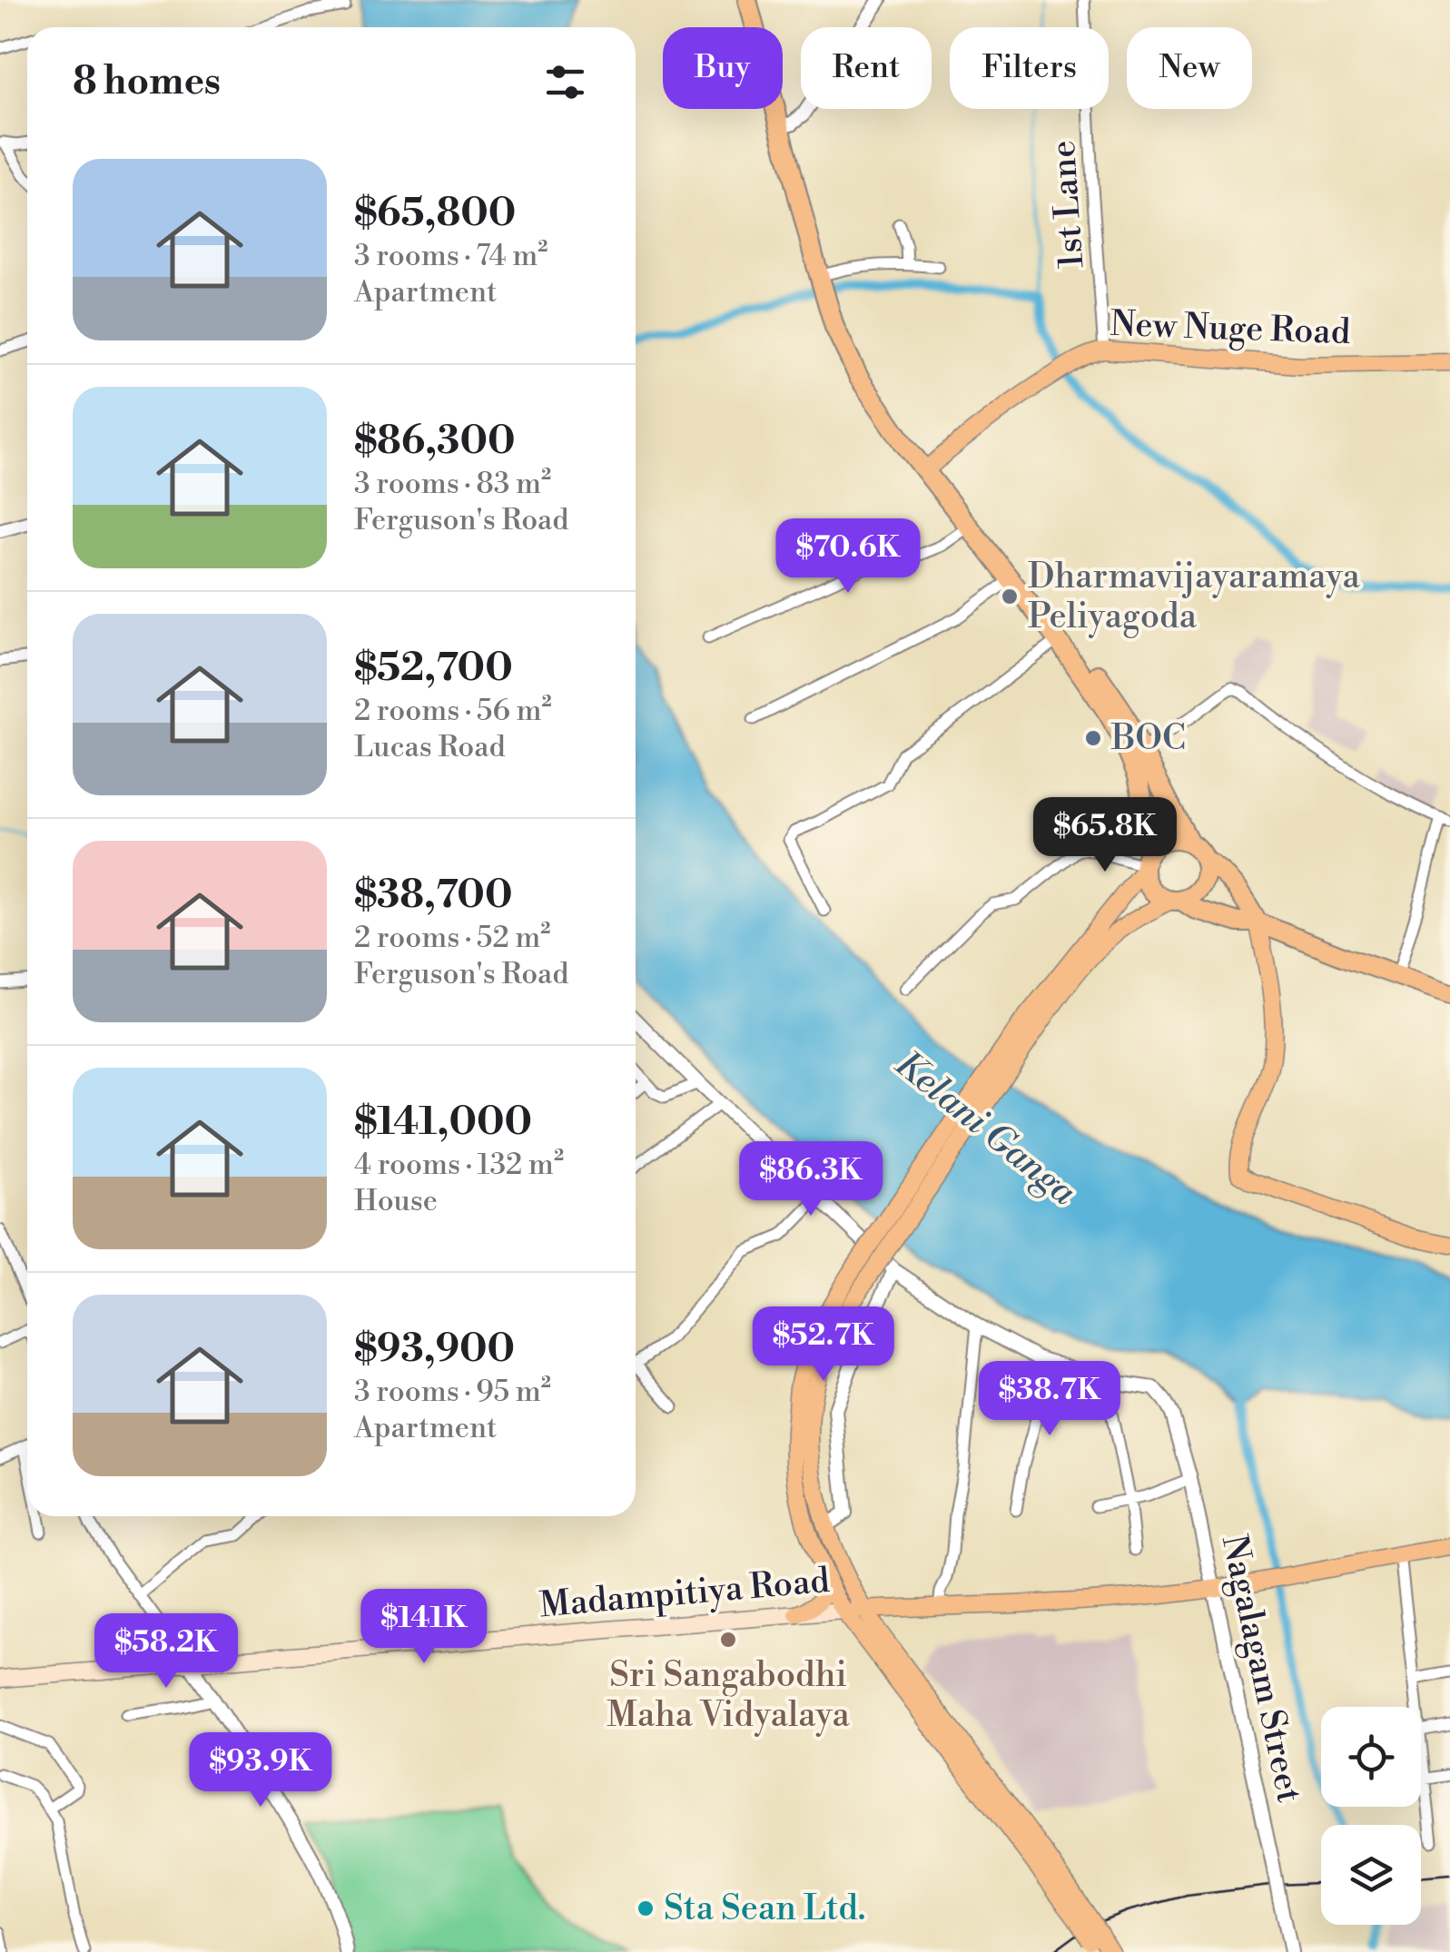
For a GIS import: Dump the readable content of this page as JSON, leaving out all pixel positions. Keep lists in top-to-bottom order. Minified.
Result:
{"streets":{"main road":["New Nuge Road","Madampitiya Road"],"street":["1st Lane","Nagalagam Street"]},"crossings":[["1st Lane","New Nuge Road"],["Madampitiya Road","Nagalagam Street"]],"water":["Kelani Ganga"],"places":["Dharmavijayaramaya Peliyagoda","BOC","Sri Sangabodhi Maha Vidyalaya","Sta Sean Ltd."],"page":{"chip":["Buy","Rent","Filters","New"],"heading":"8 homes","list":[{"name":"$65,800","note":"3 rooms · 74 m² · Apartment"},{"name":"$86,300","note":"3 rooms · 83 m² · Ferguson's Road"},{"name":"$52,700","note":"2 rooms · 56 m² · Lucas Road"},{"name":"$38,700","note":"2 rooms · 52 m² · Ferguson's Road"},{"name":"$141,000","note":"4 rooms · 132 m² · House"},{"name":"$93,900","note":"3 rooms · 95 m² · Apartment"}],"price":["$70.6K","$65.8K","$86.3K","$52.7K","$38.7K","$141K","$58.2K","$93.9K"]}}
